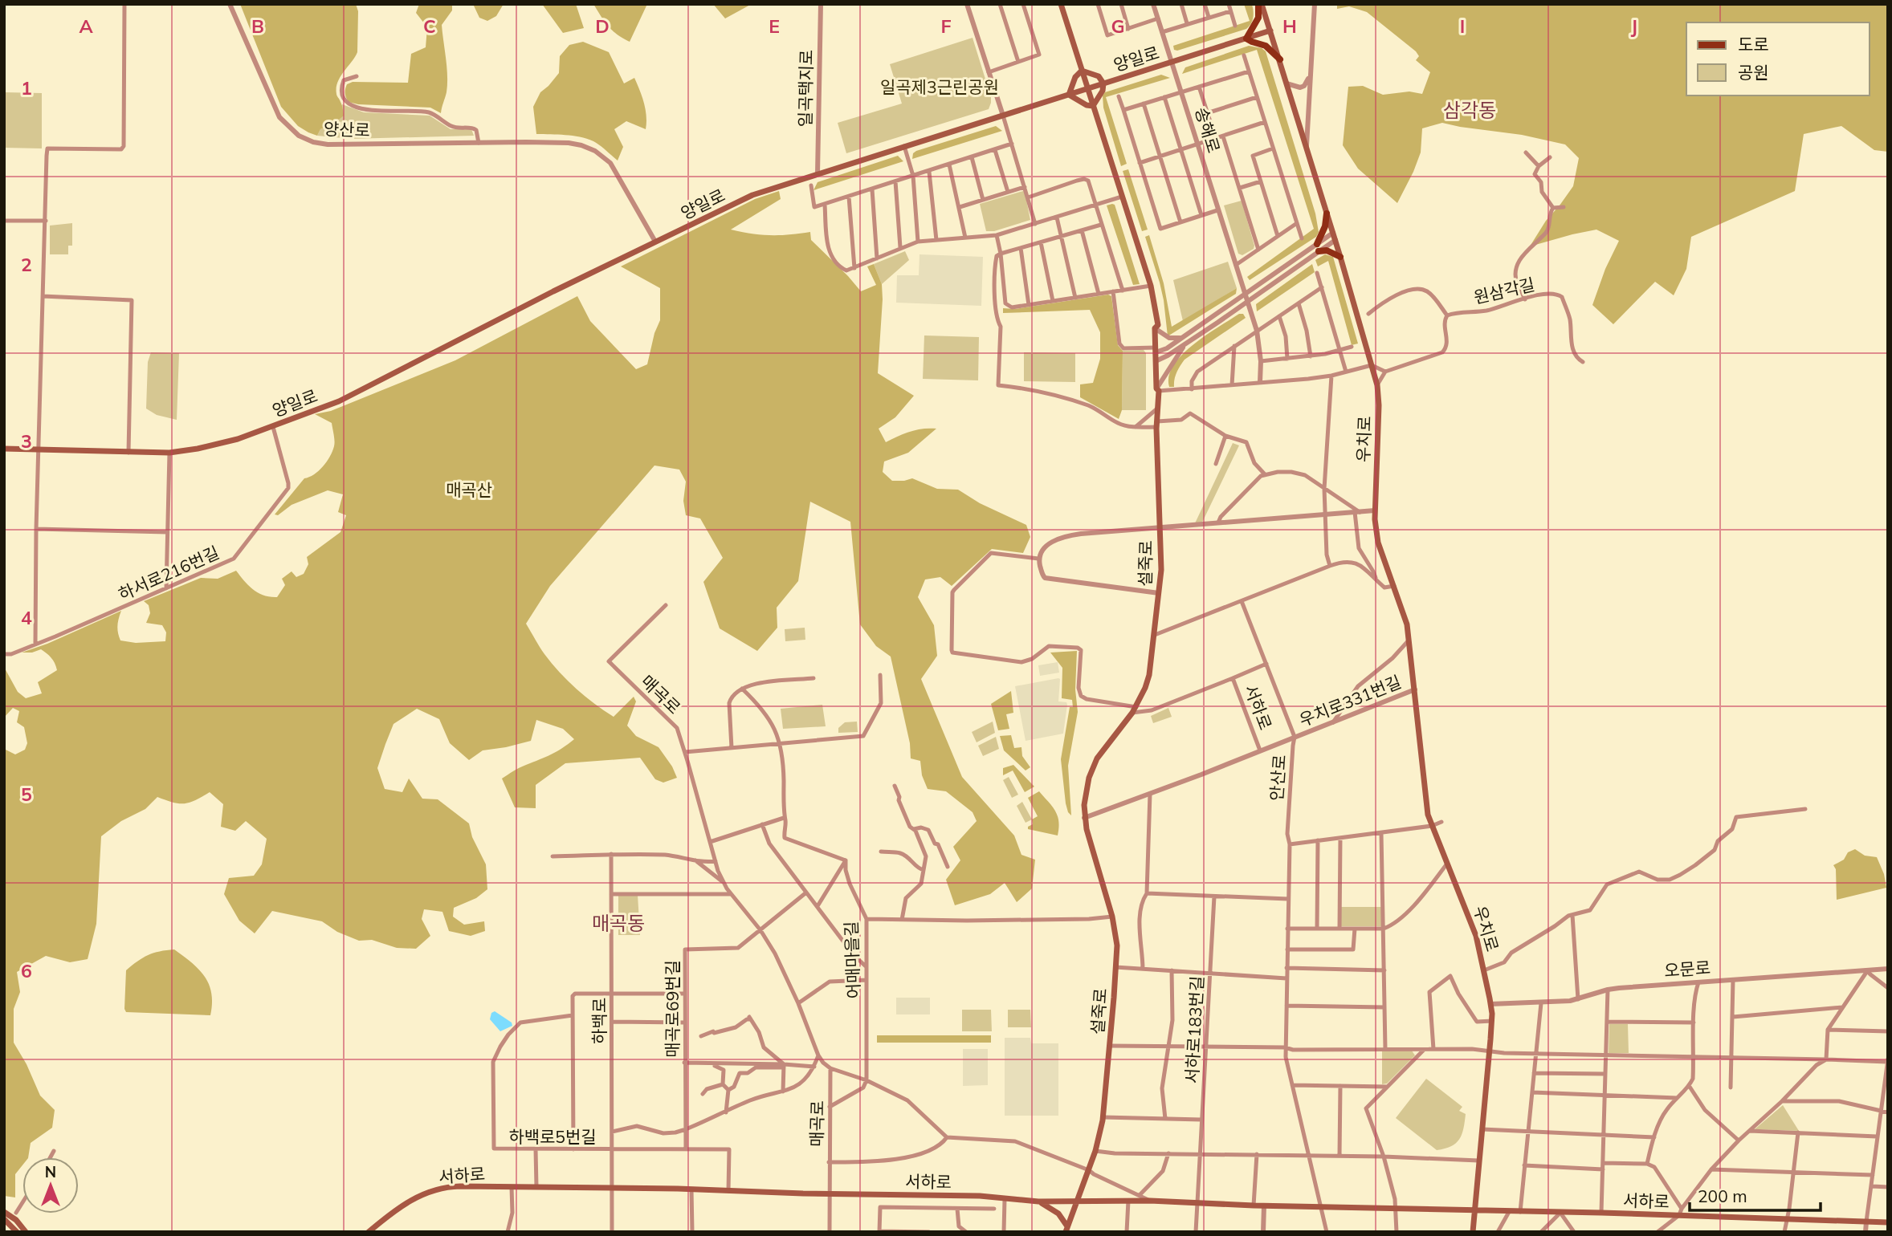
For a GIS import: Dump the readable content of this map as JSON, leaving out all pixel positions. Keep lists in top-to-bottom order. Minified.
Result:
{"streets":{"main road":["양일로","우치로","설죽로","서하로"],"street":["일곡택지로","양산로","송해로","원삼각길","하서로216번길","매곡로","우치로331번길","안산로","어매마을길","오문로","매곡로69번길","하백로","서하로183번길","하백로5번길"]},"crossings":[["양일로","일곡택지로"],["양일로","양산로"],["양일로","송해로"],["양일로","우치로"],["양일로","설죽로"],["양일로","하서로216번길"],["우치로","우치로331번길"],["우치로","서하로"],["우치로","오문로"],["설죽로","우치로331번길"],["설죽로","서하로"],["매곡로","서하로"],["매곡로","매곡로69번길"],["매곡로","하백로"],["우치로331번길","서하로"],["우치로331번길","안산로"],["서하로","안산로"],["서하로","하백로"],["서하로","서하로183번길"],["서하로","하백로5번길"],["매곡로69번길","하백로5번길"],["하백로","하백로5번길"]],"districts":["삼각동","매곡동"],"parks":["일곡제3근린공원","매곡산"],"legend":["도로","공원"],"scale_bar":"200 m","north":"top","grid":{"columns":["A","B","C","D","E","F","G","H","I","J"],"rows":["1","2","3","4","5","6"]}}
